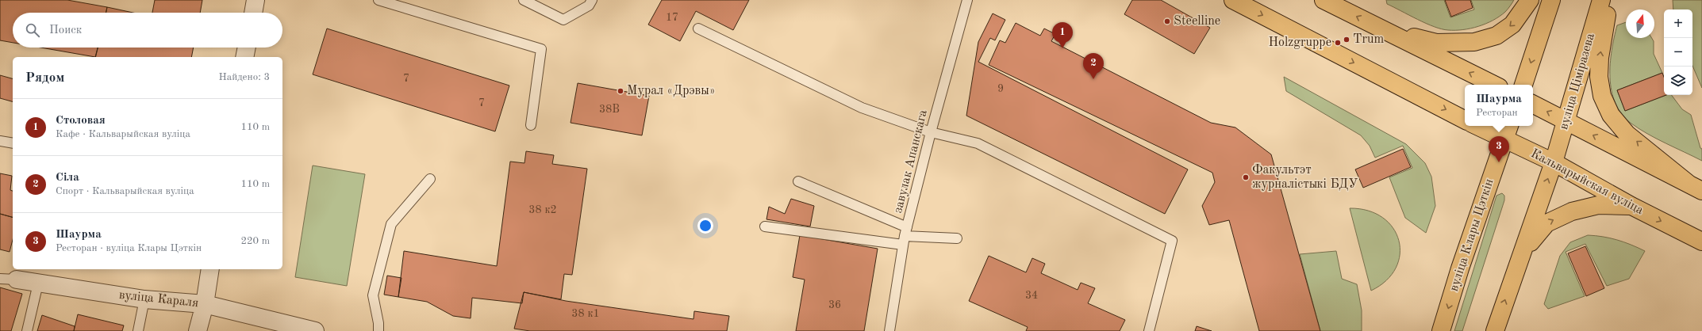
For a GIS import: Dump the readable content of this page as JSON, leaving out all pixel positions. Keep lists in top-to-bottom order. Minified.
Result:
{"streets":{"main road":["вуліца Ціміразева","Кальварыйская вуліца","вуліца Клары Цэткін"],"street":["вуліца Караля"],"lane":["завулак Апанскага"]},"crossings":[["вуліца Ціміразева","Кальварыйская вуліца"],["Кальварыйская вуліца","вуліца Клары Цэткін"]],"places":["Steelline","Trum","Holzgruppe","Мурал «Дрэвы»","Факультэт журналістыкі БДУ"],"house_numbers":["17","7","9","7","38В","38 к2","34","36","38 к1"],"north":"top","page":{"map_buttons":["+","−"],"search":"Поиск","pins":["1","2","3"],"heading":["Рядом","Найдено: 3"],"popup":["Шаурма","Ресторан"],"list":[{"mark":"1","name":"Столовая","note":"Кафе · Кальварыйская вуліца","value":"110 m"},{"mark":"2","name":"Сіла","note":"Спорт · Кальварыйская вуліца","value":"110 m"},{"mark":"3","name":"Шаурма","note":"Ресторан · вуліца Клары Цэткін","value":"220 m"}]}}
